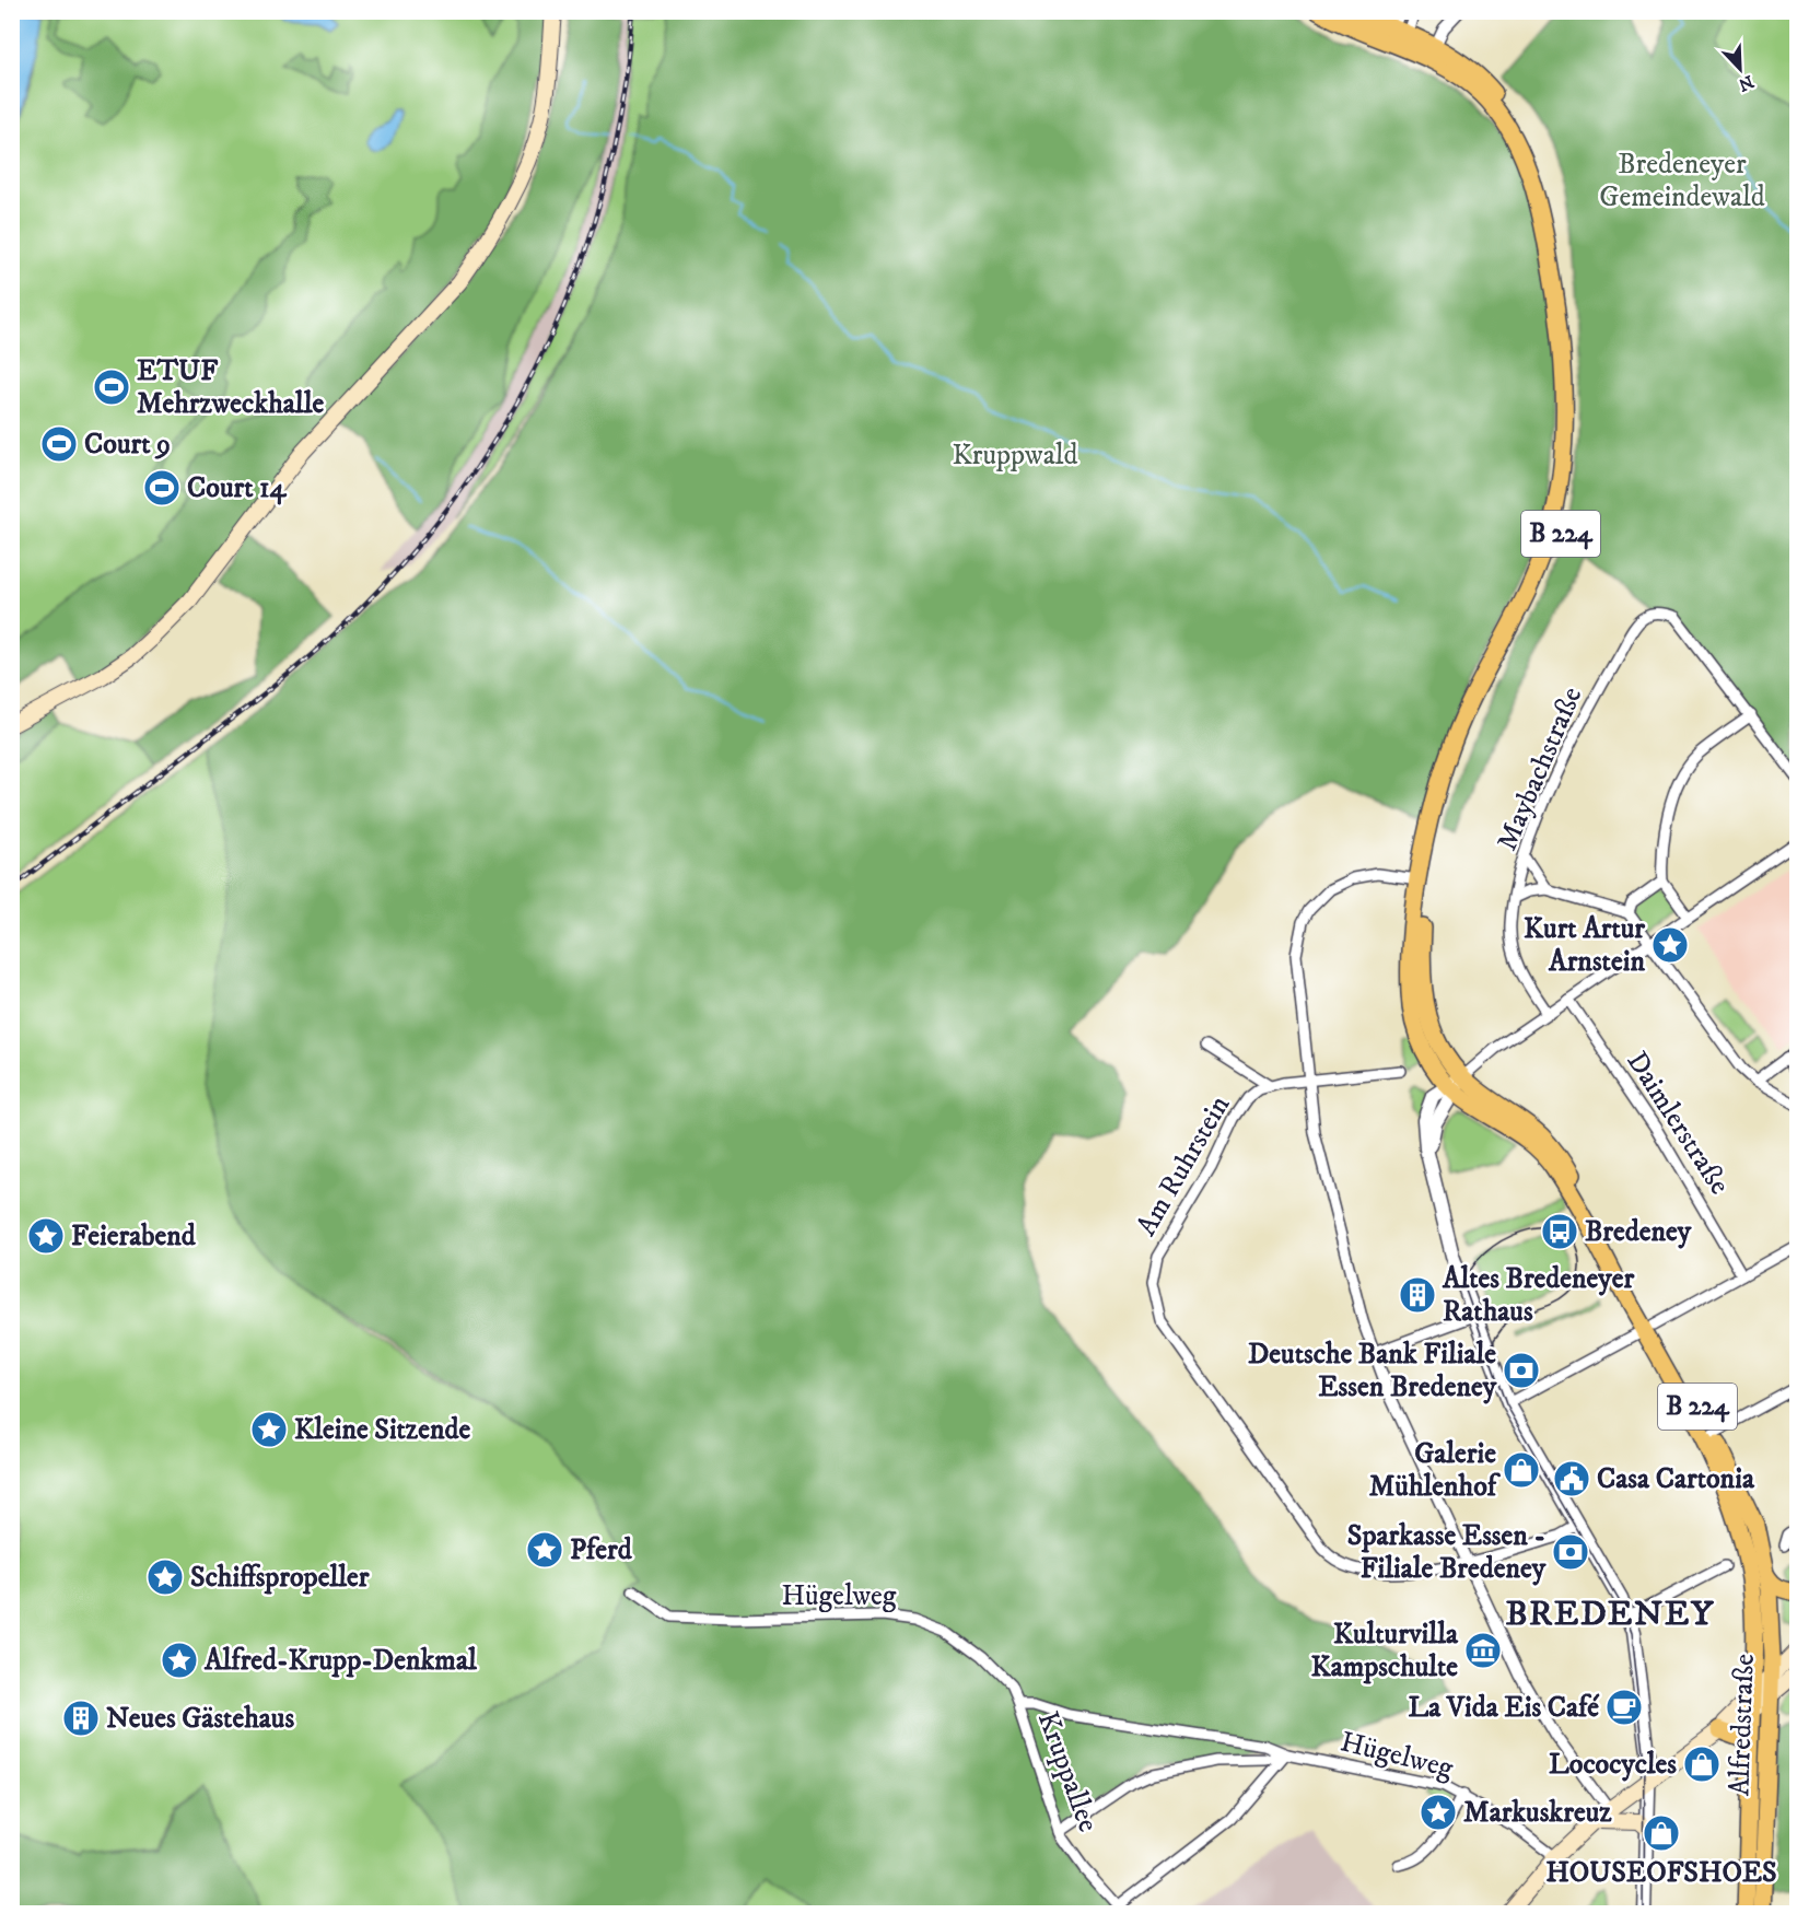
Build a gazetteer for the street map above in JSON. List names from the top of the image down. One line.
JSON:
{"streets":{"main road":["B 224","Alfredstraße"],"street":["Maybachstraße","Daimlerstraße","Am Ruhrstein","Hügelweg","Kruppallee"]},"crossings":[["B 224","Alfredstraße"],["Hügelweg","Kruppallee"]],"districts":["BREDENEY"],"parks":["Bredeneyer Gemeindewald","Kruppwald"],"places":{"sports":["ETUF Mehrzweckhalle","Court 9","Court 14"],"place":["Kurt Artur Arnstein","Feierabend","Kleine Sitzende","Pferd","Schiffspropeller","Alfred-Krupp-Denkmal","Markuskreuz"],"bus stop":["Bredeney"],"building":["Altes Bredeneyer Rathaus","Neues Gästehaus"],"bank":["Deutsche Bank Filiale Essen Bredeney","Sparkasse Essen - Filiale Bredeney"],"shop":["Galerie Mühlenhof","Lococycles","HOUSEOFSHOES"],"public building":["Casa Cartonia"],"museum":["Kulturvilla Kampschulte"],"cafe":["La Vida Eis Café"]},"north":"bottom right"}
